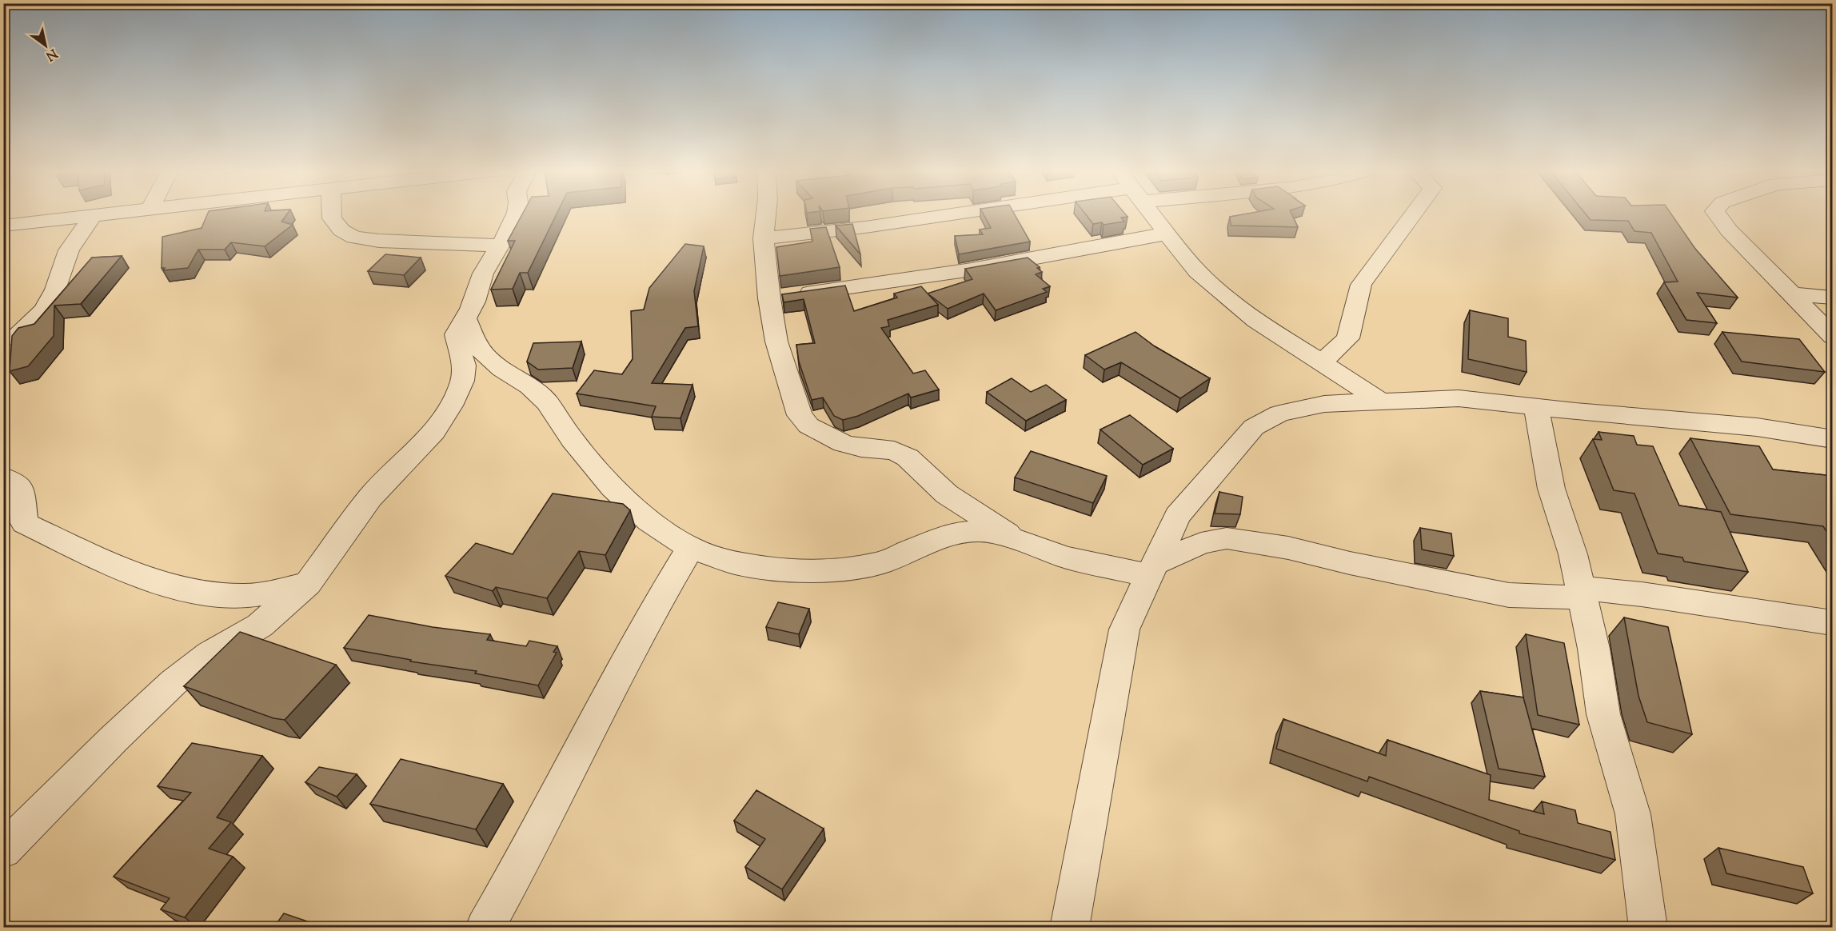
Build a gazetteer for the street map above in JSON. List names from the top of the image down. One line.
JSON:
{"north":"bottom right"}
